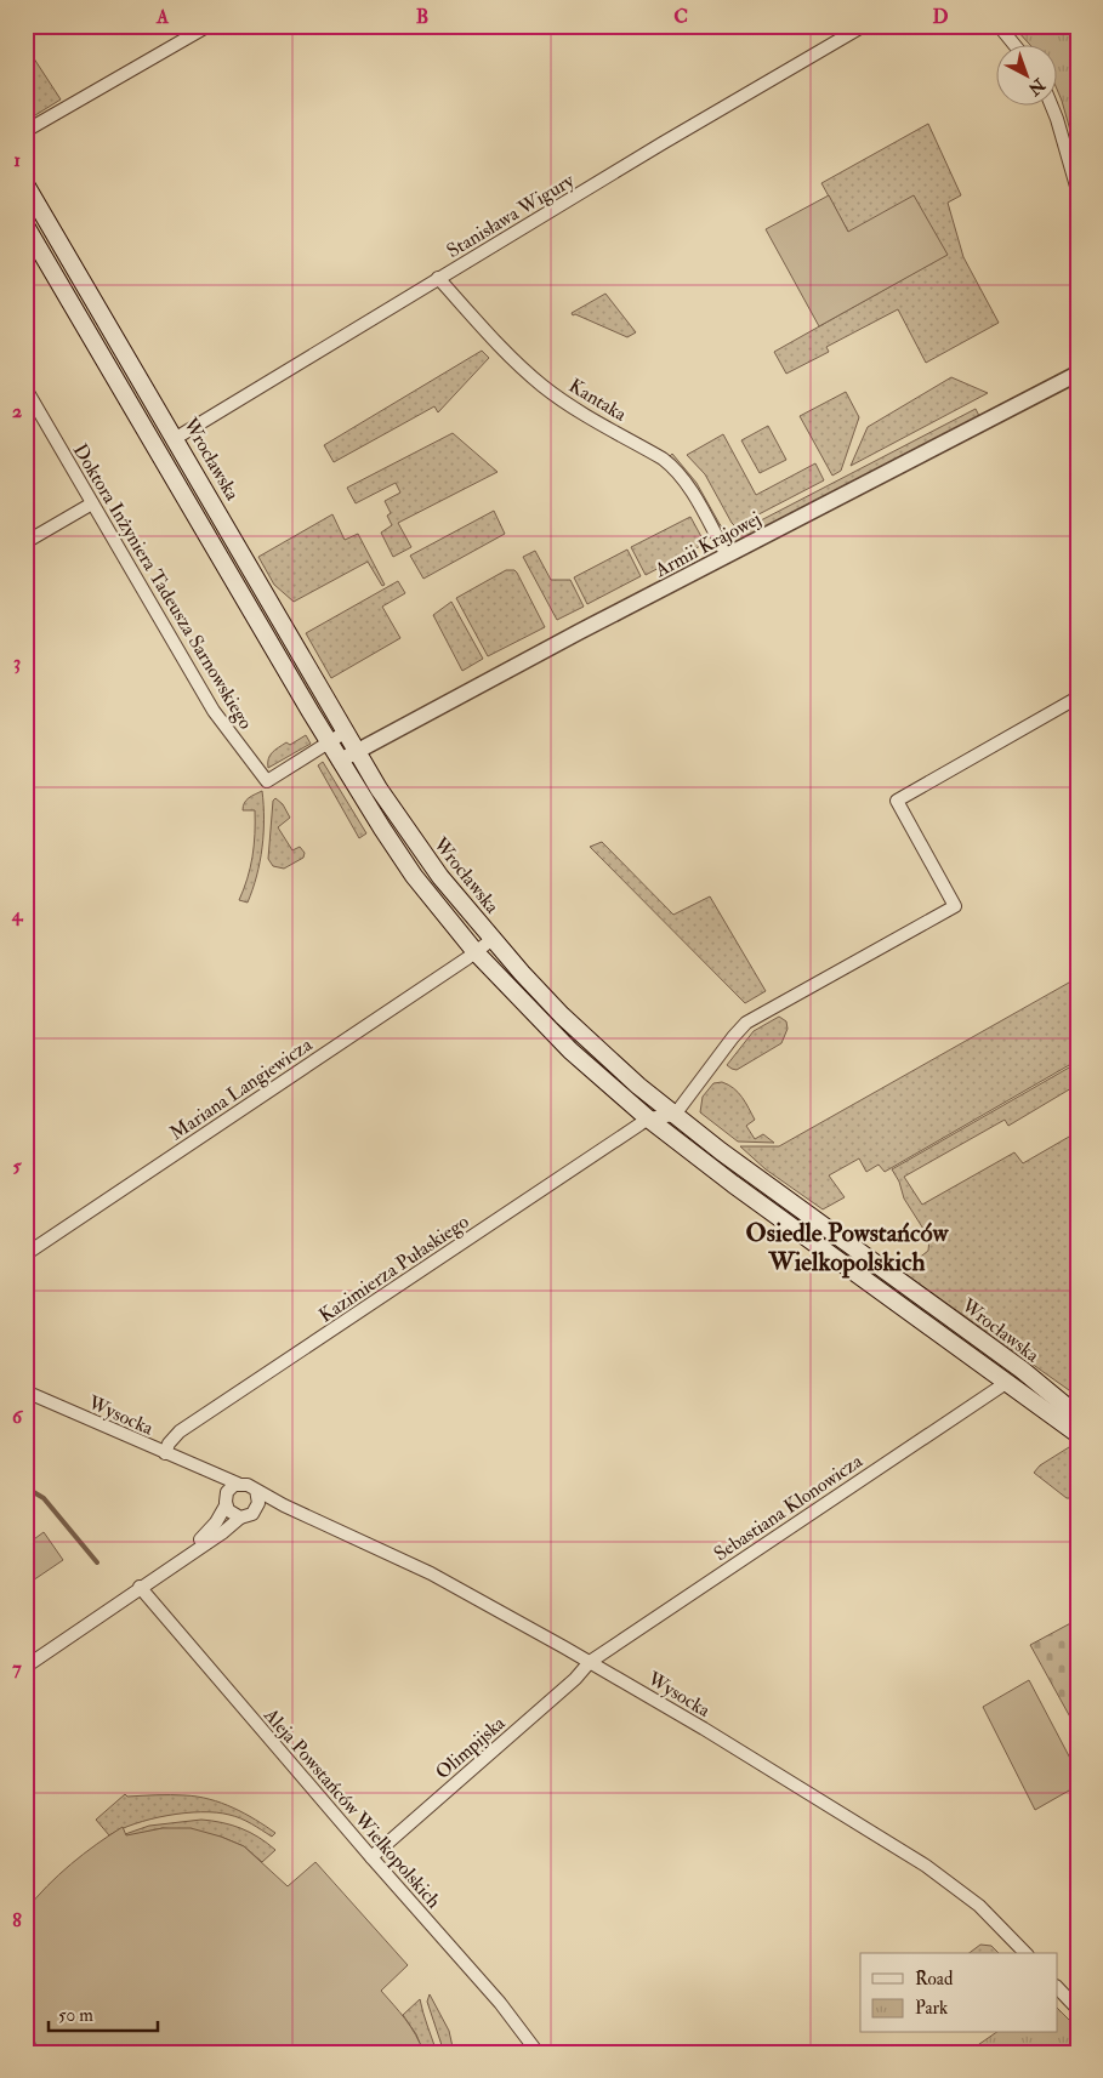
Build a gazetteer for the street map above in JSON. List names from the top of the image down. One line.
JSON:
{"streets":{"main road":["Wrocławska"],"street":["Stanisława Wigury","Kantaka","Armii Krajowej","Doktora Inżyniera Tadeusza Sarnowskiego","Mariana Langiewicza","Kazimierza Pułaskiego","Wysocka","Sebastiana Klonowicza","Olimpijska","Aleja Powstańców Wielkopolskich"]},"crossings":[["Stanisława Wigury","Kantaka"],["Stanisława Wigury","Wrocławska"],["Kantaka","Armii Krajowej"],["Wrocławska","Armii Krajowej"],["Wrocławska","Doktora Inżyniera Tadeusza Sarnowskiego"],["Wrocławska","Mariana Langiewicza"],["Wrocławska","Kazimierza Pułaskiego"],["Wrocławska","Sebastiana Klonowicza"],["Kazimierza Pułaskiego","Wysocka"],["Wysocka","Sebastiana Klonowicza"],["Wysocka","Olimpijska"],["Sebastiana Klonowicza","Olimpijska"],["Olimpijska","Aleja Powstańców Wielkopolskich"]],"districts":["Osiedle Powstańców Wielkopolskich"],"legend":["Road","Park"],"scale_bar":"50 m","north":"bottom right","grid":{"columns":["A","B","C","D"],"rows":["1","2","3","4","5","6","7","8"]}}
